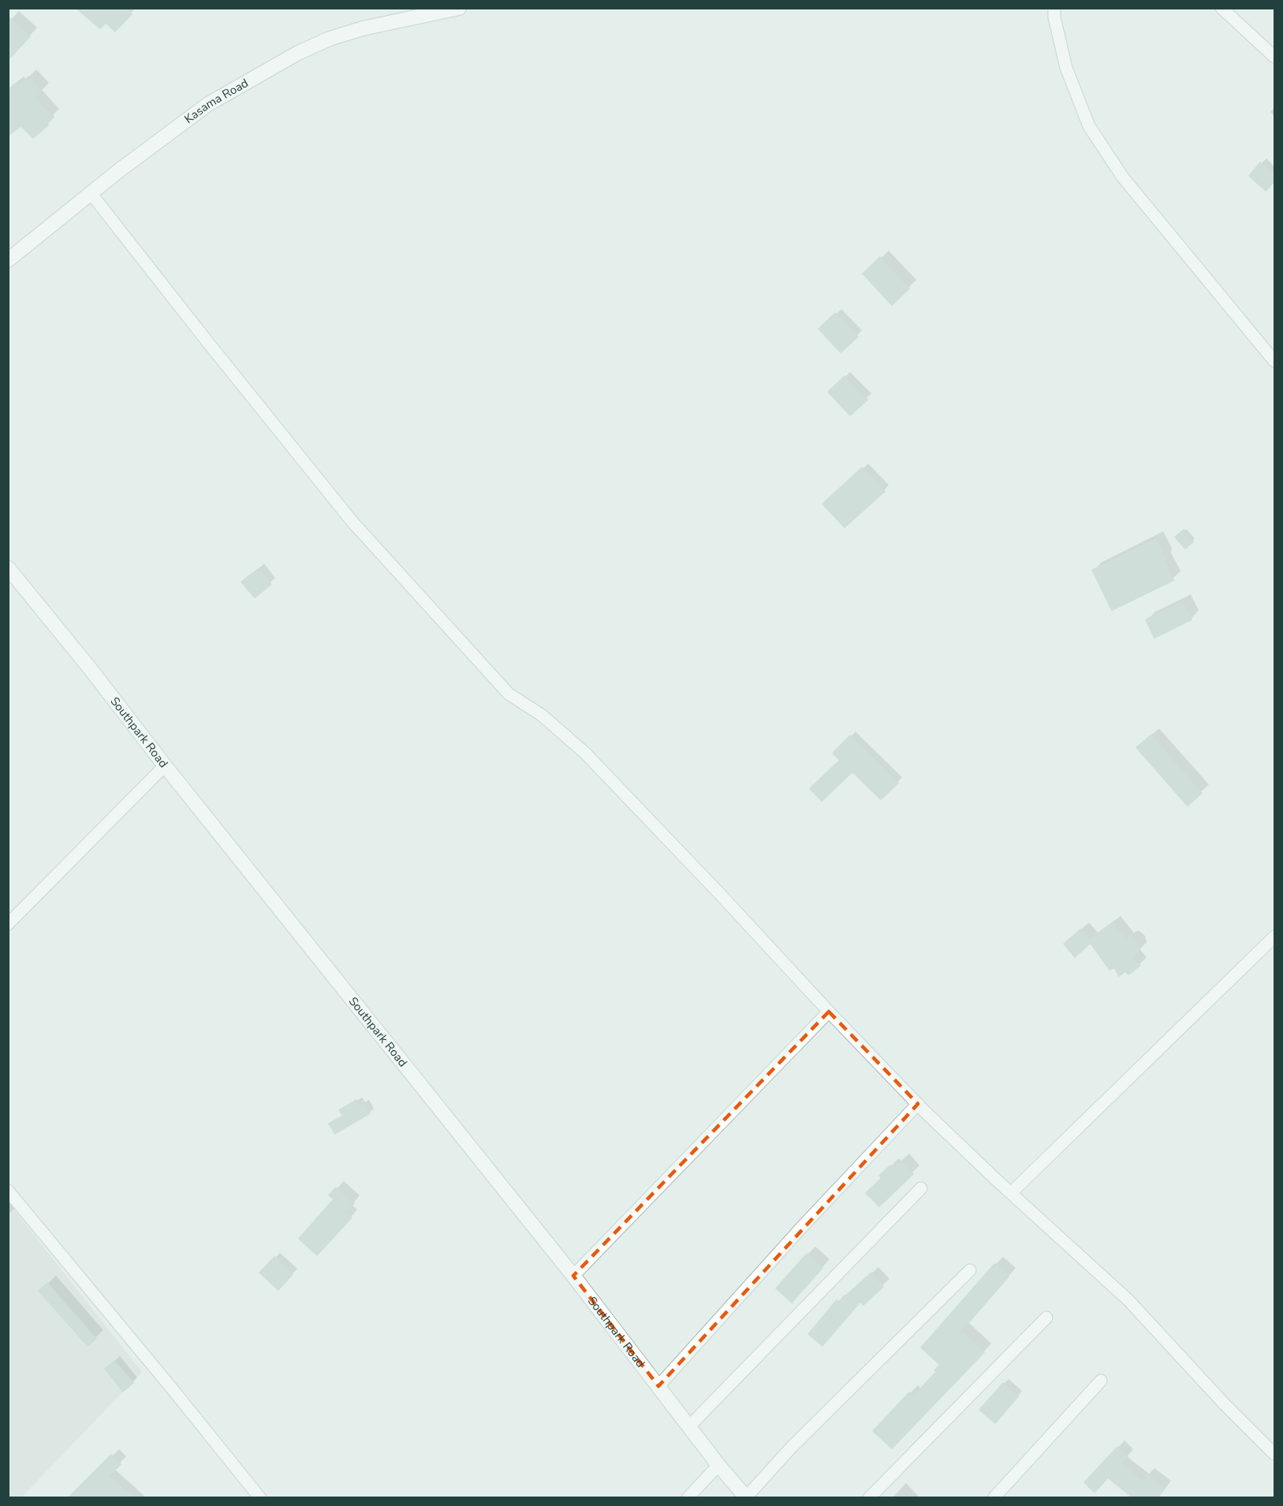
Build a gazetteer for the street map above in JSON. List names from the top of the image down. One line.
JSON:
{"streets":{"street":["Kasama Road","Southpark Road"]}}
